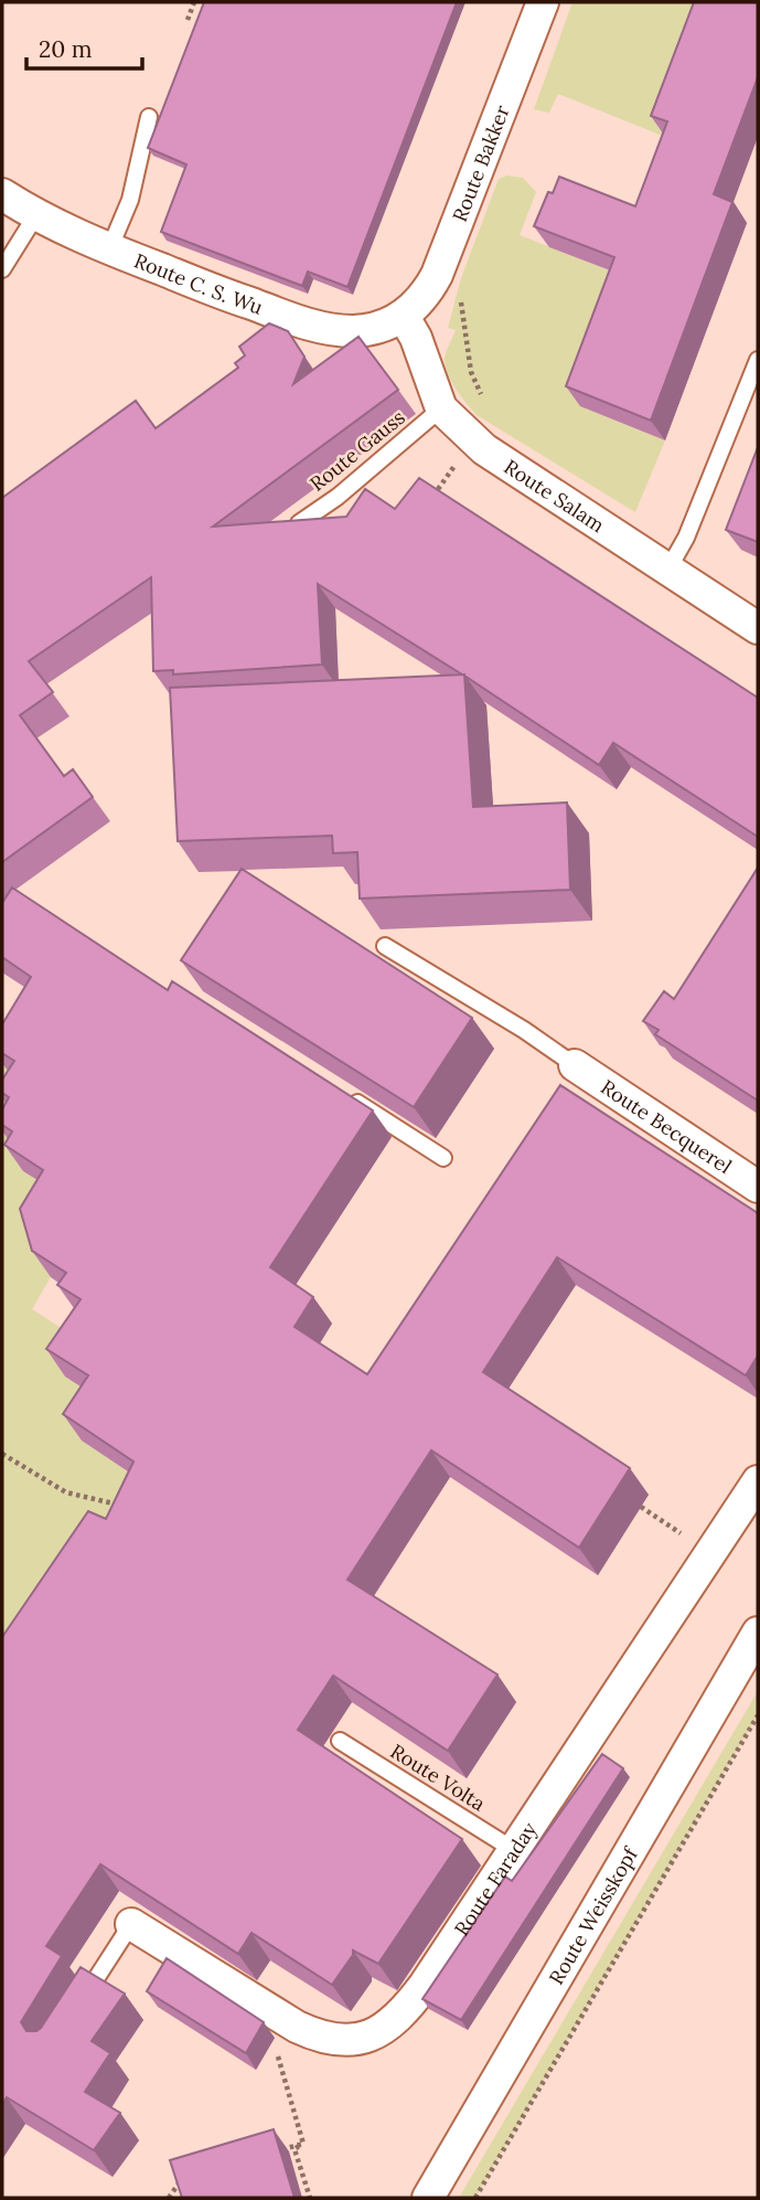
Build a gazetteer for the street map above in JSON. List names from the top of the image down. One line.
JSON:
{"streets":{"street":["Route Bakker","Route C. S. Wu","Route Salam","Route Becquerel","Route Faraday","Route Weisskopf"],"lane":["Route Gauss","Route Volta"]},"crossings":[["Route Bakker","Route C. S. Wu"],["Route Bakker","Route Salam"],["Route C. S. Wu","Route Salam"],["Route Gauss","Route Salam"],["Route Volta","Route Faraday"]],"scale_bar":"20 m"}
